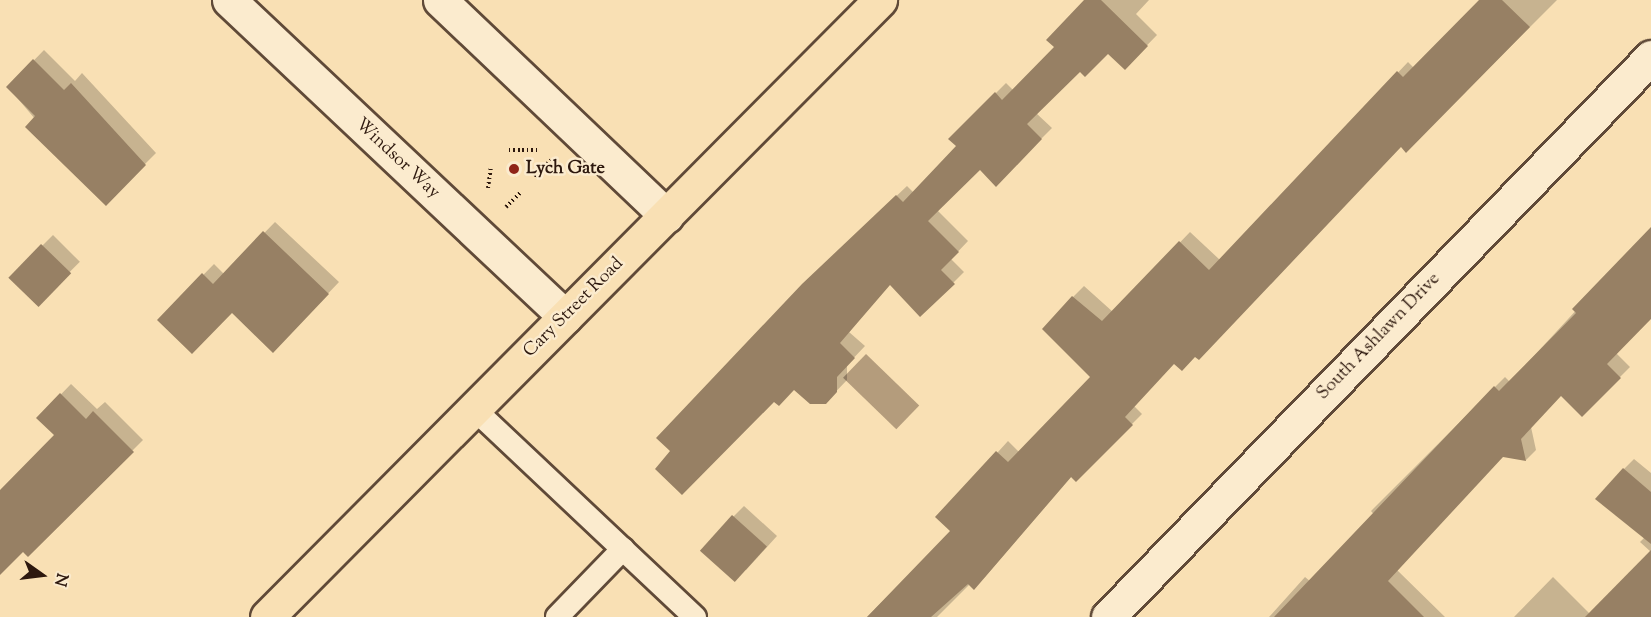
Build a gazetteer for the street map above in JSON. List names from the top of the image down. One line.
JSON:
{"streets":{"main road":["Cary Street Road"],"street":["Windsor Way","South Ashlawn Drive"]},"crossings":[["Windsor Way","Cary Street Road"]],"places":["Lych Gate"],"north":"right"}
